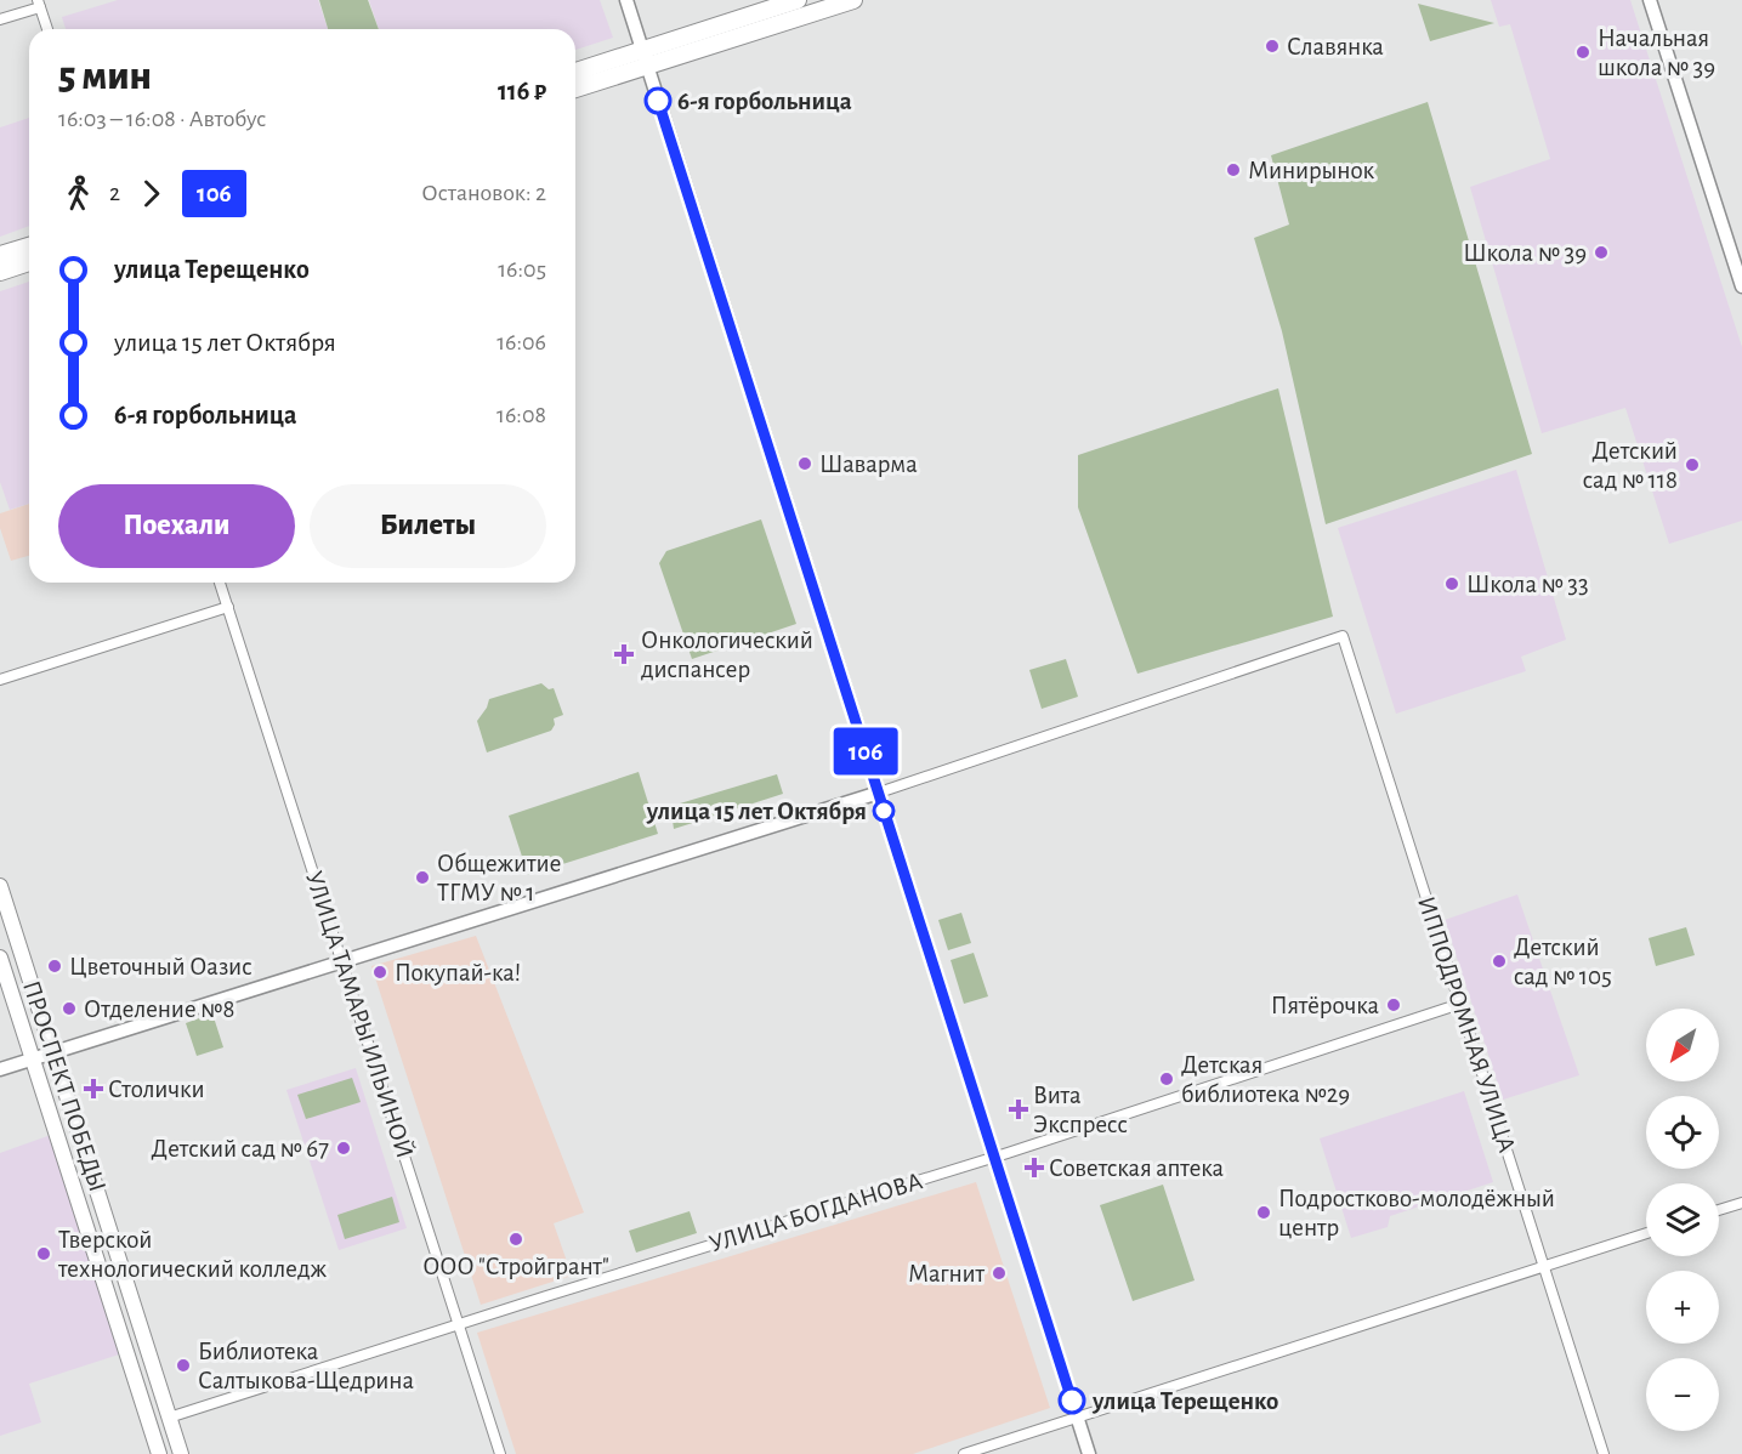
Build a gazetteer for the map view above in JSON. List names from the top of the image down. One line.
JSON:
{"streets":{"main road":["ПРОСПЕКТ ПОБЕДЫ"],"street":["УЛИЦА ТАМАРЫ ИЛЬИНОЙ","ИППОДРОМНАЯ УЛИЦА","УЛИЦА БОГДАНОВА"]},"crossings":[["УЛИЦА ТАМАРЫ ИЛЬИНОЙ","УЛИЦА БОГДАНОВА"],["ИППОДРОМНАЯ УЛИЦА","УЛИЦА БОГДАНОВА"],["ПРОСПЕКТ ПОБЕДЫ","УЛИЦА БОГДАНОВА"]],"places":{"other":["Славянка","Начальная школа № 39","6-я горбольница","Минирынок","Школа № 39","Шаварма","Детский сад № 118","Школа № 33","улица 15 лет Октября","Общежитие ТГМУ № 1","Детский сад № 105","Цветочный Оазис","Покупай-ка!","Пятёрочка","Отделение №8","Детская библиотека №29","Детский сад № 67","Подростково-молодёжный центр","ООО \"Стройгрант\"","Тверской технологический колледж","Магнит","Библиотека Салтыкова-Щедрина","улица Терещенко"],"health":["Онкологический диспансер","Столички","Вита Экспресс","Советская аптека"]},"lines":["bus line 106"],"north":"bottom left","page":{"on_map":"106","heading":["5 мин","16:03 – 16:08 · Автобус","116 ₽"],"legs":["2","106","Остановок: 2"],"list":[{"name":"улица Терещенко","value":"16:05"},{"name":"улица 15 лет Октября","value":"16:06"},{"name":"6-я горбольница","value":"16:08"}],"buttons":["Поехали","Билеты"],"map_buttons":["+","−"]}}
